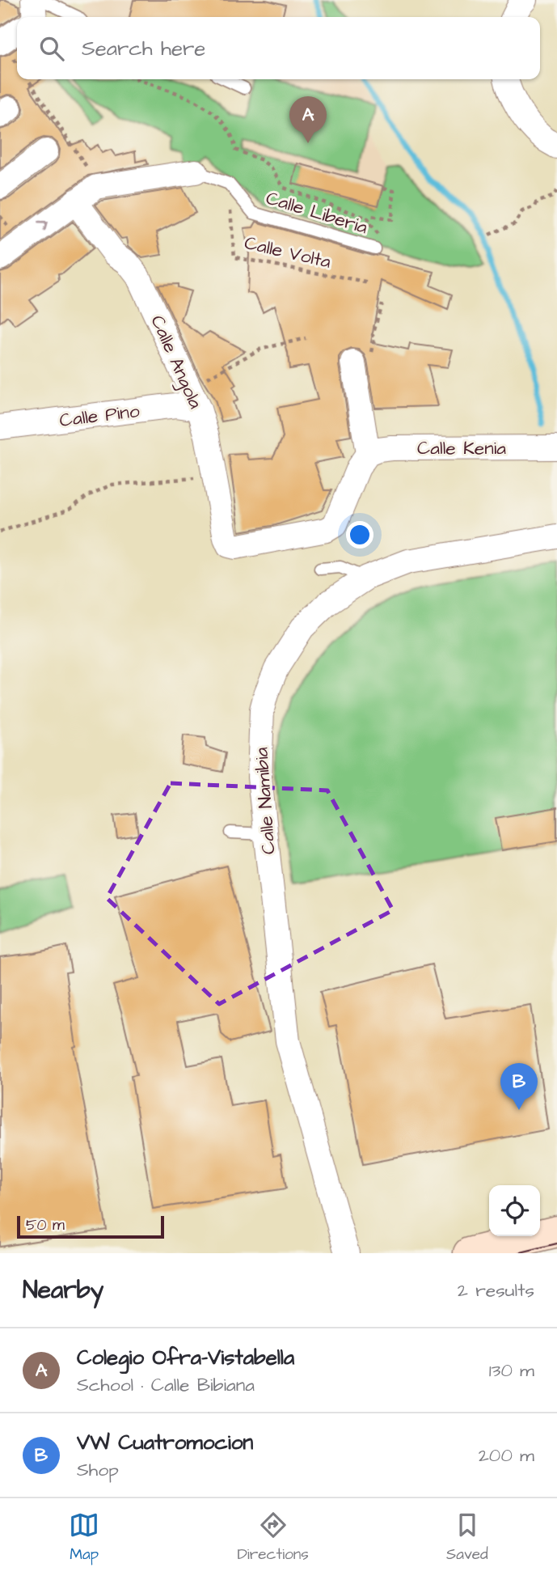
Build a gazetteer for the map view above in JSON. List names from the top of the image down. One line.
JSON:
{"streets":{"street":["Calle Angola","Calle Pino","Calle Kenia","Calle Namibia"],"lane":["Calle Liberia"],"path":["Calle Volta"]},"crossings":[["Calle Liberia","Calle Volta"],["Calle Angola","Calle Pino"],["Calle Angola","Calle Kenia"]],"scale_bar":"50 m","page":{"search":"Search here","pins":["A","B"],"scale":"50 m","heading":["Nearby","2 results"],"list":[{"mark":"A","name":"Colegio Ofra-Vistabella","note":"School · Calle Bibiana","value":"130 m"},{"mark":"B","name":"VW Cuatromocion","note":"Shop","value":"200 m"}],"nav":["Map","Directions","Saved"]}}
